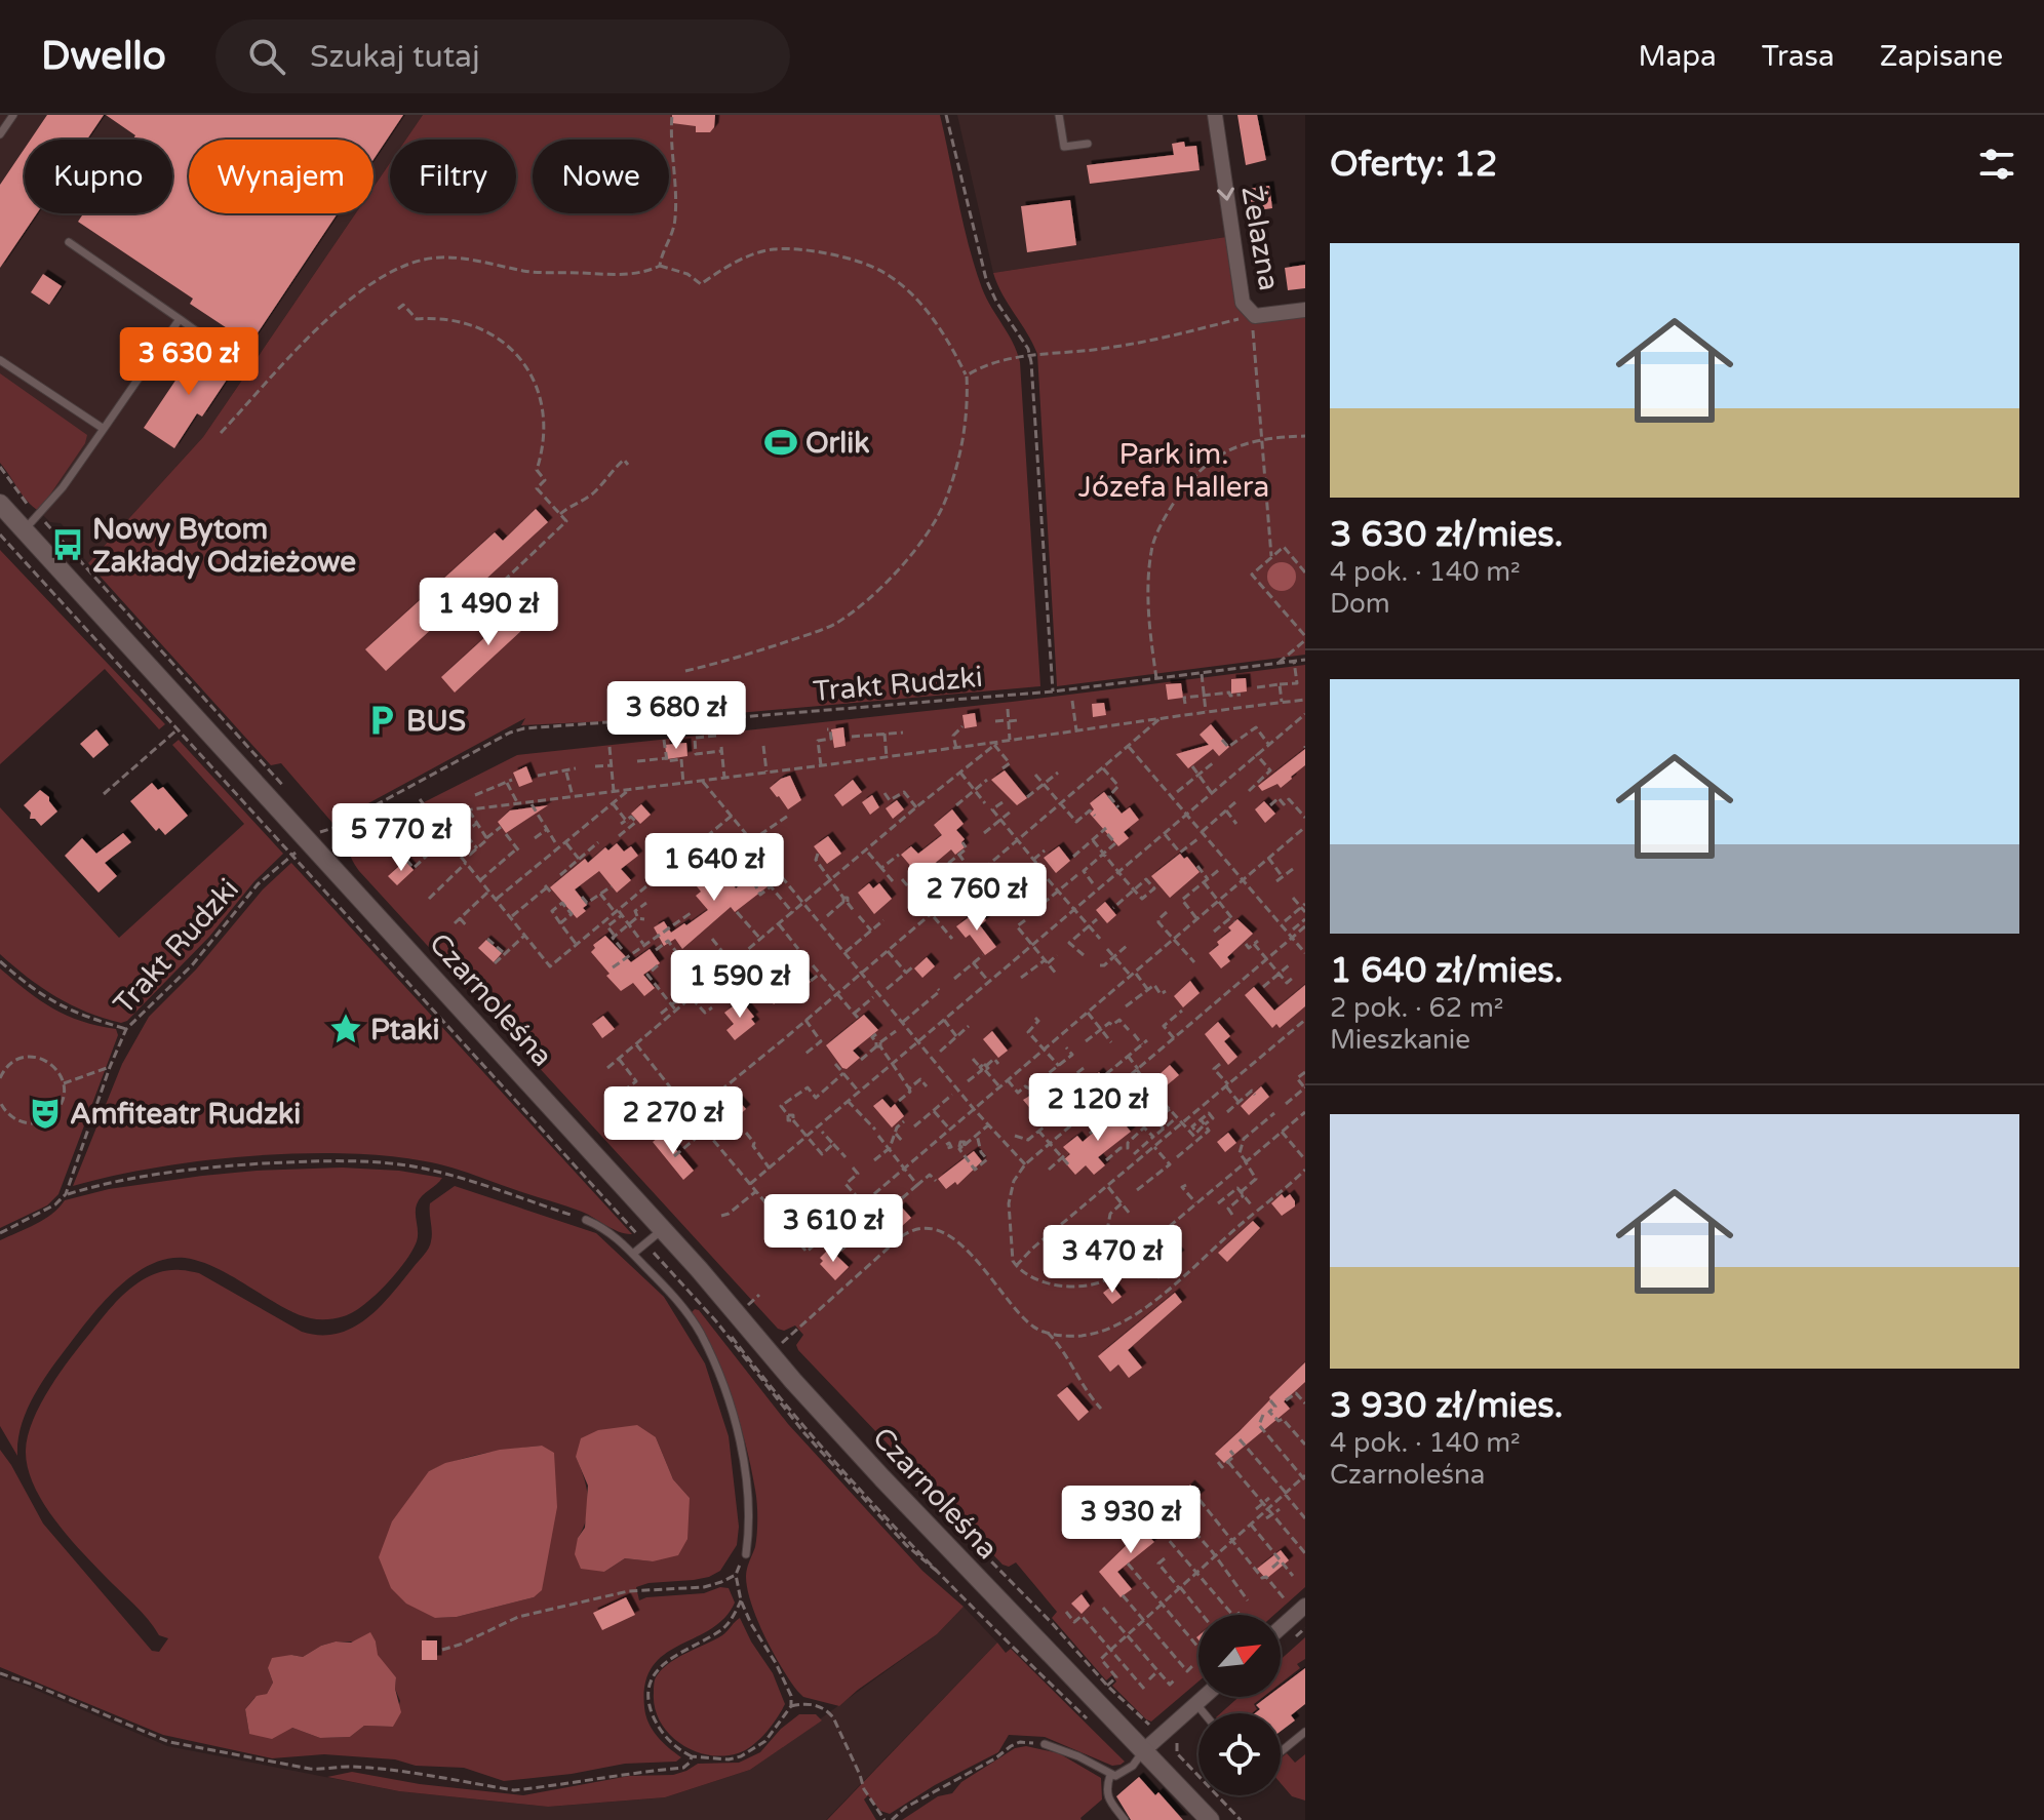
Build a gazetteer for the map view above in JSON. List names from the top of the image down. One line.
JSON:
{"streets":{"street":["Żelazna","Czarnoleśna"],"path":["Trakt Rudzki"]},"one_way":["Żelazna"],"parks":["Park im. Józefa Hallera"],"places":{"sports":["Orlik"],"bus stop":["Nowy Bytom Zakłady Odzieżowe"],"parking":["BUS"],"place":["Ptaki"],"theatre":["Amfiteatr Rudzki"]},"north":"top right","page":{"header":"Dwello","search":"Szukaj tutaj","nav":["Mapa","Trasa","Zapisane"],"heading":"Oferty: 12","chip":["Kupno","Wynajem","Filtry","Nowe"],"list":[{"name":"3 630 zł/mies.","note":"4 pok. · 140 m² · Dom"},{"name":"1 640 zł/mies.","note":"2 pok. · 62 m² · Mieszkanie"},{"name":"3 930 zł/mies.","note":"4 pok. · 140 m² · Czarnoleśna"}],"price":["3 630 zł","1 490 zł","3 680 zł","5 770 zł","1 640 zł","2 760 zł","1 590 zł","2 120 zł","2 270 zł","3 610 zł","3 470 zł","3 930 zł"]}}
